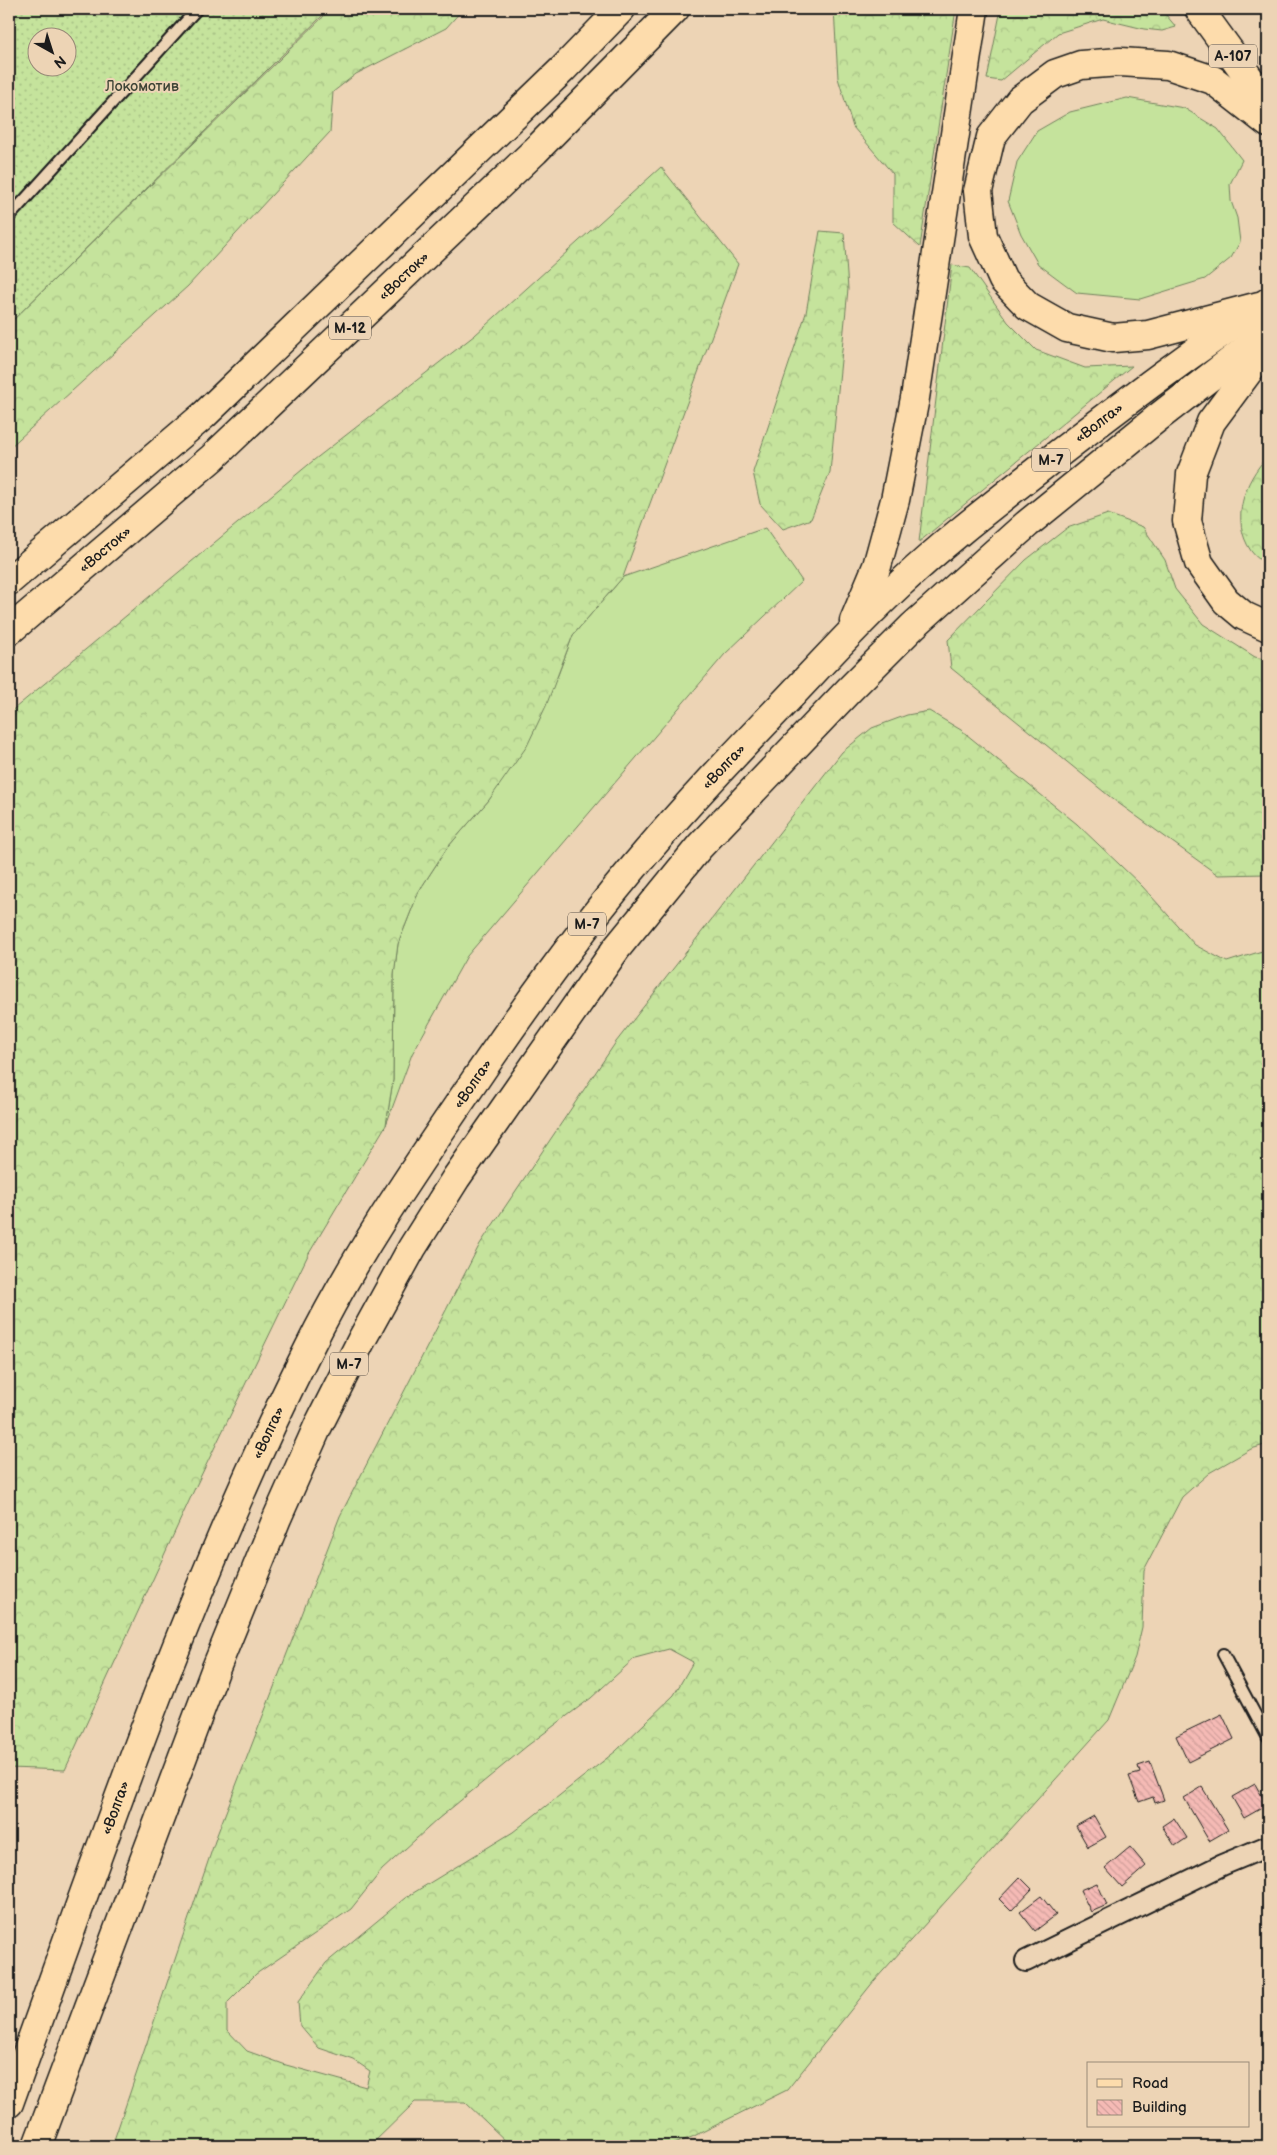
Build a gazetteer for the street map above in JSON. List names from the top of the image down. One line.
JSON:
{"streets":{"main road":["А-107","«Восток»","М-12","«Волга»","М-7"]},"parks":["Локомотив"],"legend":["Road","Building"],"north":"bottom right"}
